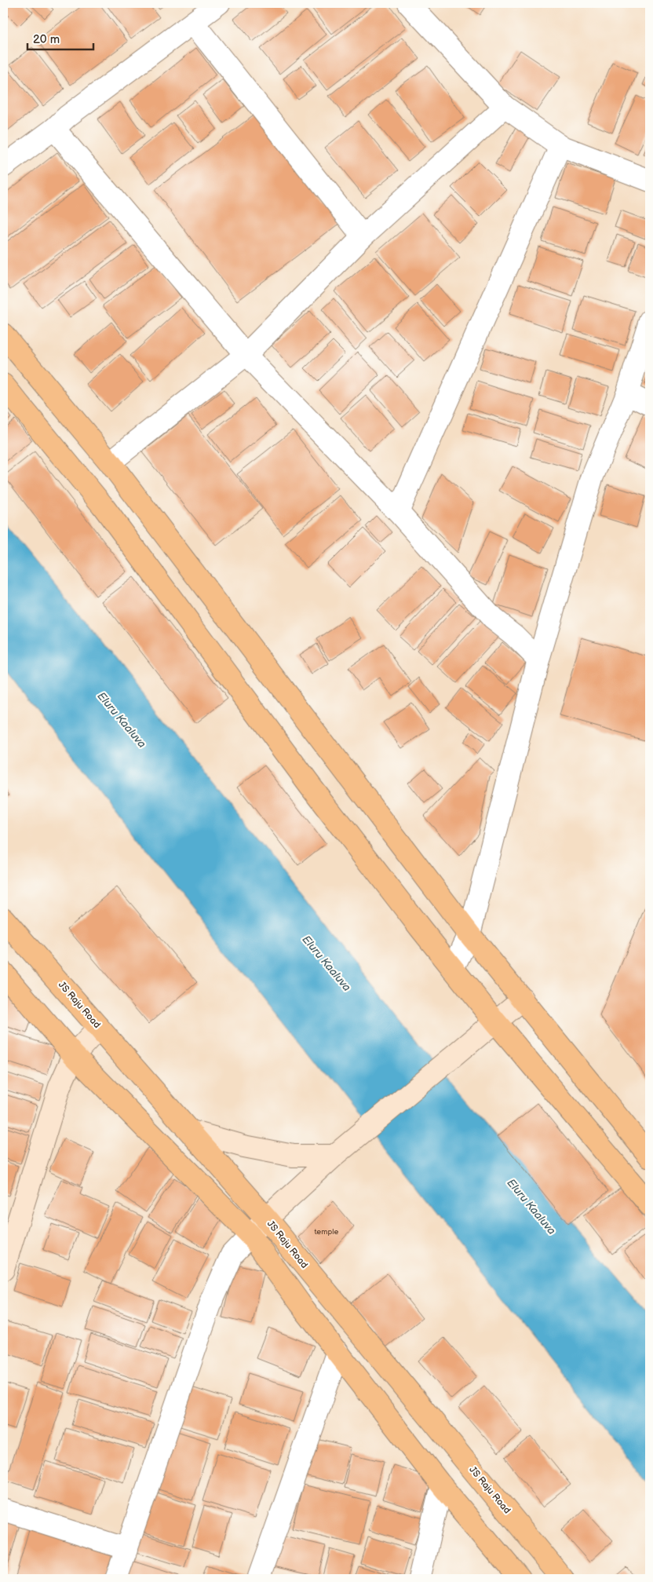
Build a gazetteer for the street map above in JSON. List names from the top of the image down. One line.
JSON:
{"streets":{"main road":["JS Raju Road"]},"water":["Eluru Kaaluva"],"house_numbers":["temple"],"scale_bar":"20 m"}
